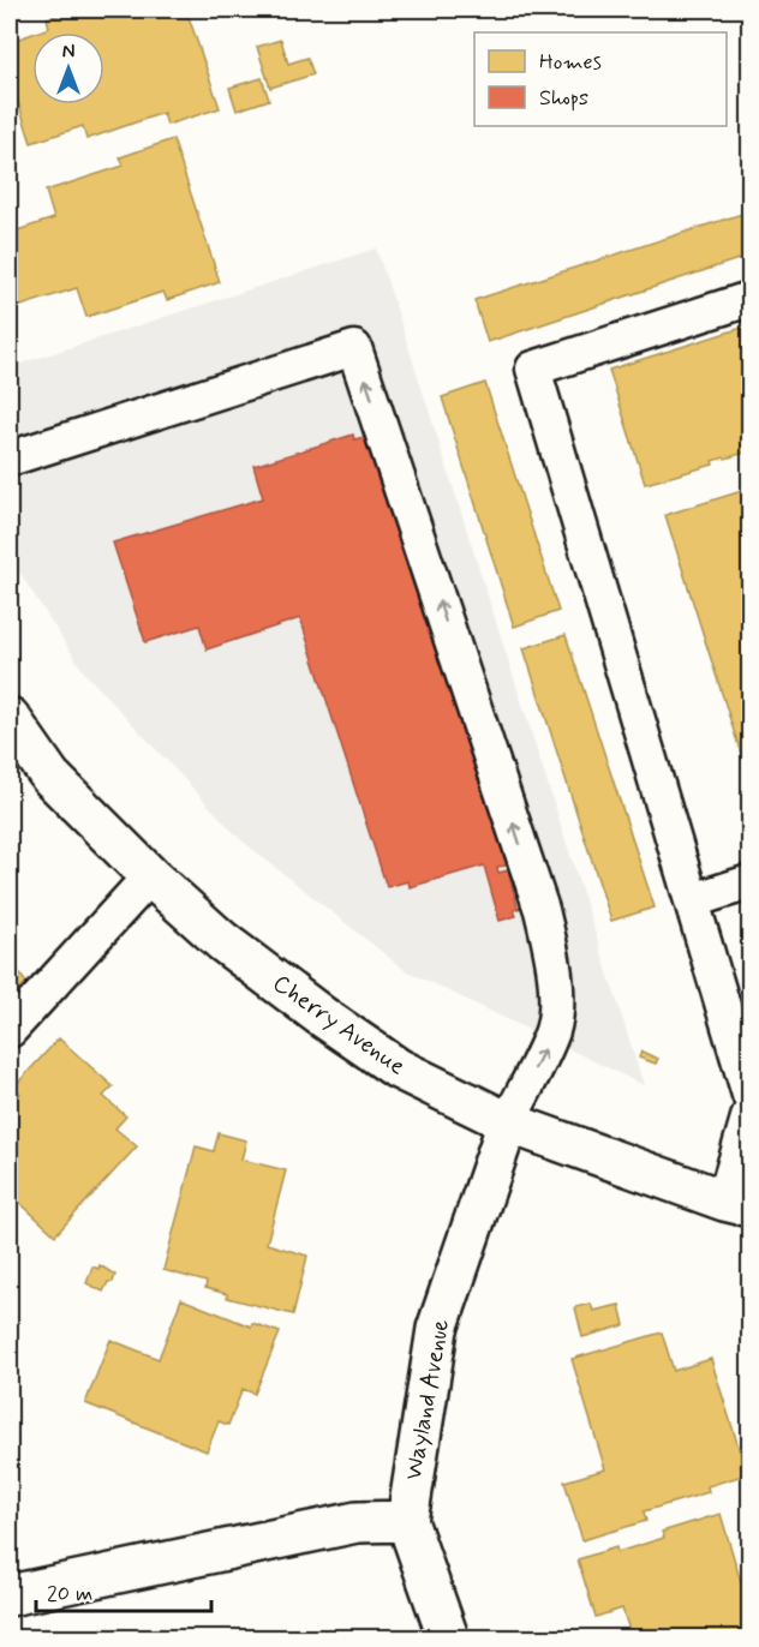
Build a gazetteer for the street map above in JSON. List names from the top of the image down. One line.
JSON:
{"streets":{"street":["Cherry Avenue","Wayland Avenue"]},"crossings":[["Cherry Avenue","Wayland Avenue"]],"legend":["Homes","Shops"],"scale_bar":"20 m","north":"top"}
